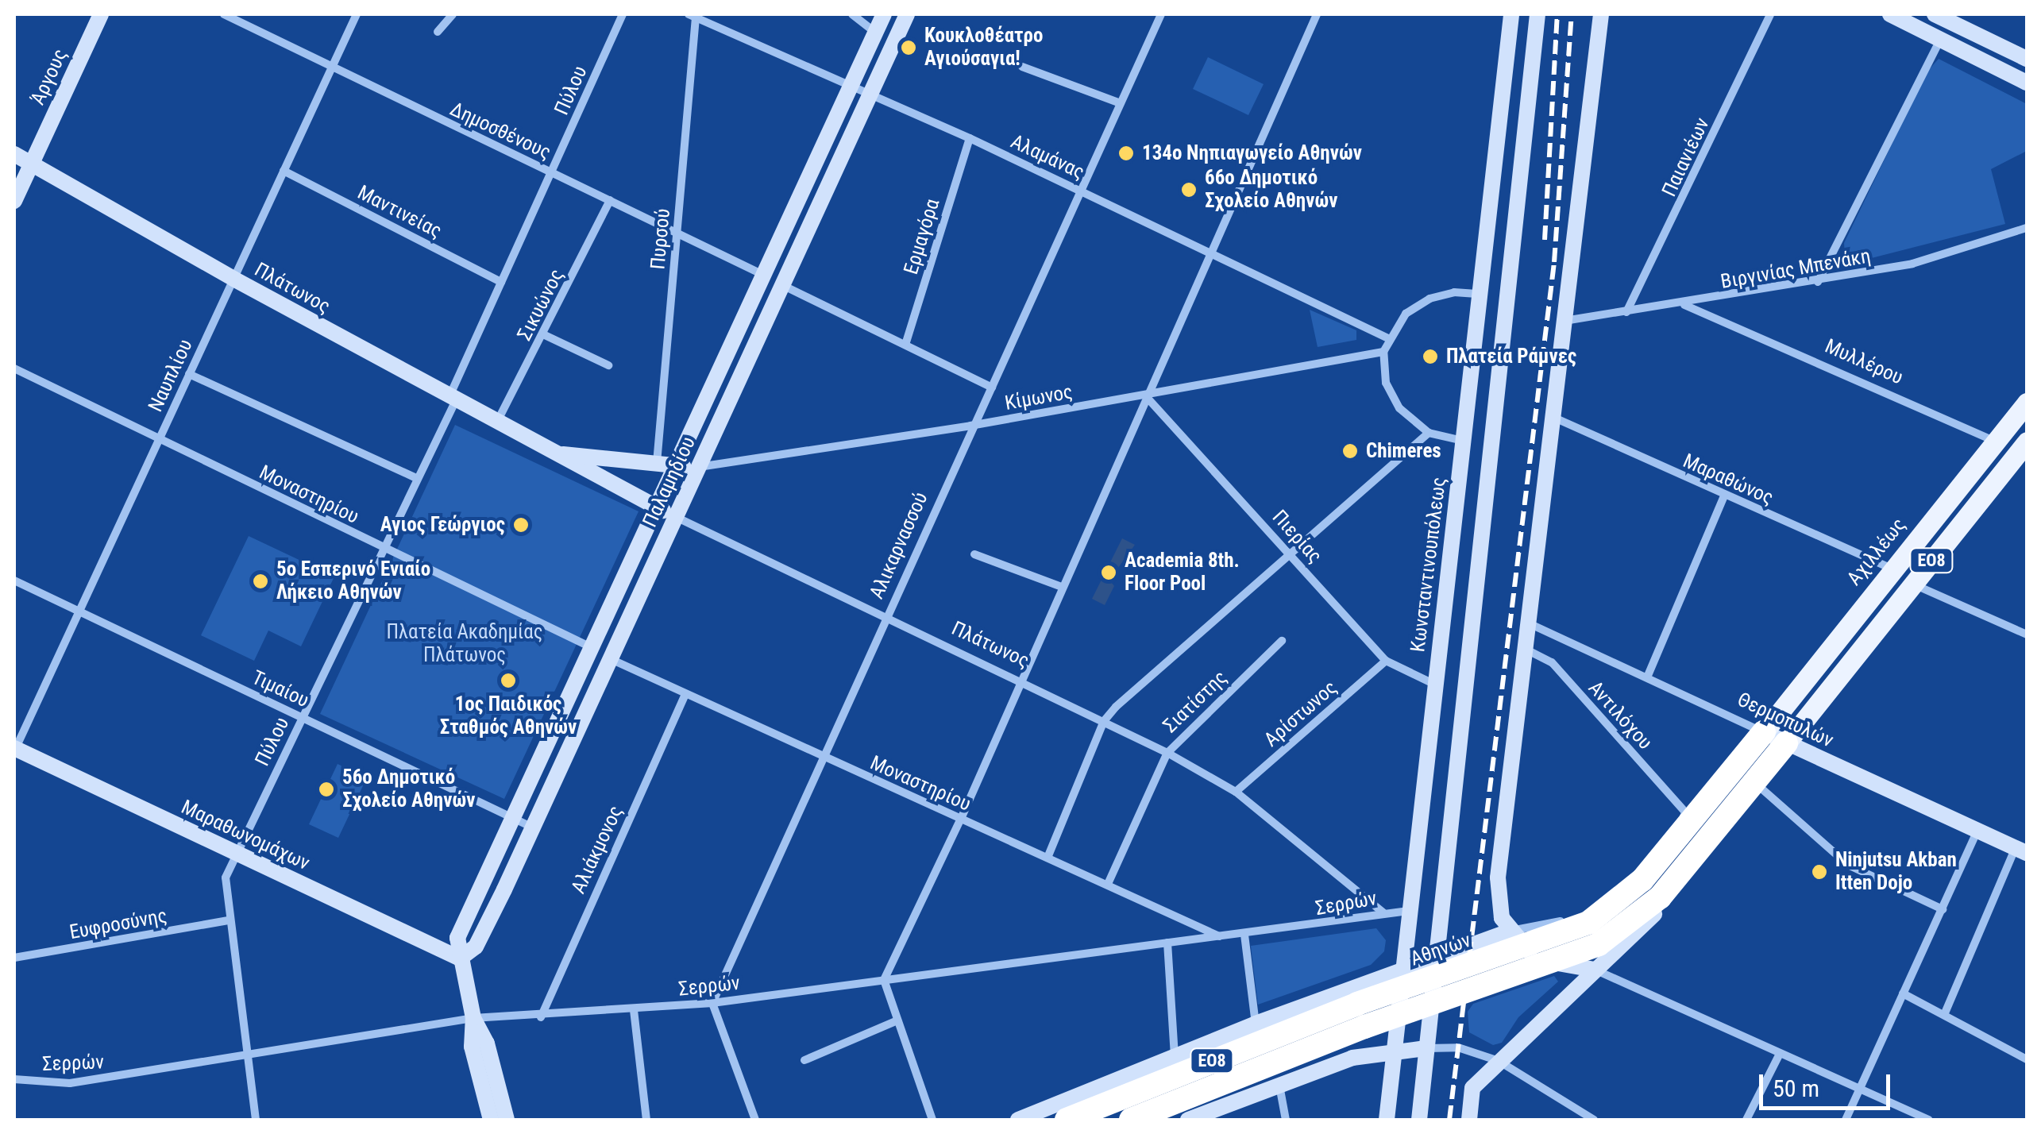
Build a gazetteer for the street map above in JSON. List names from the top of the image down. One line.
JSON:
{"streets":{"highway":["ΕΟ8","Αθηνών"],"main road":["Αχιλλέως"],"street":["Άργους","Πύλου","Δημοσθένους","Αλαμάνας","Παιανιέων","Μαντινείας","Ερμαγόρα","Πυρσού","Βιργινίας Μπενάκη","Πλάτωνος","Σικυώνος","Μυλλέρου","Ναυπλίου","Κίμωνος","Μαραθώνος","Παλαμηδίου","Μοναστηρίου","Πιερίας","Αλικαρνασσού","Κωνσταντινουπόλεως","Τιμαίου","Σιατίστης","Αρίστωνος","Αντιλόχου","Θερμοπυλών","Μαραθωνομάχων","Αλιάκμονος","Σερρών","Ευφροσύνης"]},"crossings":[["Άργους","Πλάτωνος"],["Πύλου","Δημοσθένους"],["Πύλου","Μαντινείας"],["Πύλου","Πλάτωνος"],["Πύλου","Μοναστηρίου"],["Πύλου","Τιμαίου"],["Πύλου","Μαραθωνομάχων"],["Πύλου","Σερρών"],["Πύλου","Ευφροσύνης"],["Δημοσθένους","Πυρσού"],["Δημοσθένους","Σικυώνος"],["Δημοσθένους","Ναυπλίου"],["Δημοσθένους","Παλαμηδίου"],["Αλαμάνας","Ερμαγόρα"],["Αλαμάνας","Πυρσού"],["Αλαμάνας","Παλαμηδίου"],["Αλαμάνας","Αλικαρνασσού"],["Παιανιέων","Βιργινίας Μπενάκη"],["Μαντινείας","Ναυπλίου"],["Πυρσού","Πλάτωνος"],["Βιργινίας Μπενάκη","Μυλλέρου"],["Πλάτωνος","Σικυώνος"],["Πλάτωνος","Ναυπλίου"],["Πλάτωνος","Κίμωνος"],["Πλάτωνος","Παλαμηδίου"],["Πλάτωνος","Αλικαρνασσού"],["Πλάτωνος","Σιατίστης"],["Πλάτωνος","Αρίστωνος"],["Πλάτωνος","Σερρών"],["Μυλλέρου","Αχιλλέως"],["Ναυπλίου","Μοναστηρίου"],["Ναυπλίου","Τιμαίου"],["Ναυπλίου","Μαραθωνομάχων"],["Κίμωνος","Παλαμηδίου"],["Κίμωνος","Πιερίας"],["Κίμωνος","Αλικαρνασσού"],["Μαραθώνος","Αχιλλέως"],["Παλαμηδίου","Μοναστηρίου"],["Παλαμηδίου","Τιμαίου"],["Παλαμηδίου","Μαραθωνομάχων"],["Παλαμηδίου","Σερρών"],["Μοναστηρίου","Αλικαρνασσού"],["Μοναστηρίου","Σιατίστης"],["Μοναστηρίου","Αλιάκμονος"],["Μοναστηρίου","Σερρών"],["Πιερίας","Κωνσταντινουπόλεως"],["Πιερίας","Αρίστωνος"],["Αλικαρνασσού","Σερρών"],["Αχιλλέως","ΕΟ8"],["Αχιλλέως","Θερμοπυλών"],["Αχιλλέως","Αθηνών"],["ΕΟ8","Θερμοπυλών"],["ΕΟ8","Αθηνών"],["Κωνσταντινουπόλεως","Σερρών"],["Κωνσταντινουπόλεως","Αθηνών"],["Αντιλόχου","Αθηνών"],["Θερμοπυλών","Αθηνών"],["Αλιάκμονος","Σερρών"]],"parks":["Πλατεία Ακαδημίας Πλάτωνος"],"places":["Κουκλοθέατρο Αγιούσαγια!","134ο Νηπιαγωγείο Αθηνών","66ο Δημοτικό Σχολείο Αθηνών","Πλατεία Ράμνες","Chimeres","Αγιος Γεώργιος","Academia 8th. Floor Pool","5ο Εσπερινό Ενιαίο Λήκειο Αθηνών","1ος Παιδικός Σταθμός Αθηνών","56ο Δημοτικό Σχολείο Αθηνών","Ninjutsu Akban Itten Dojo"],"scale_bar":"50 m"}
